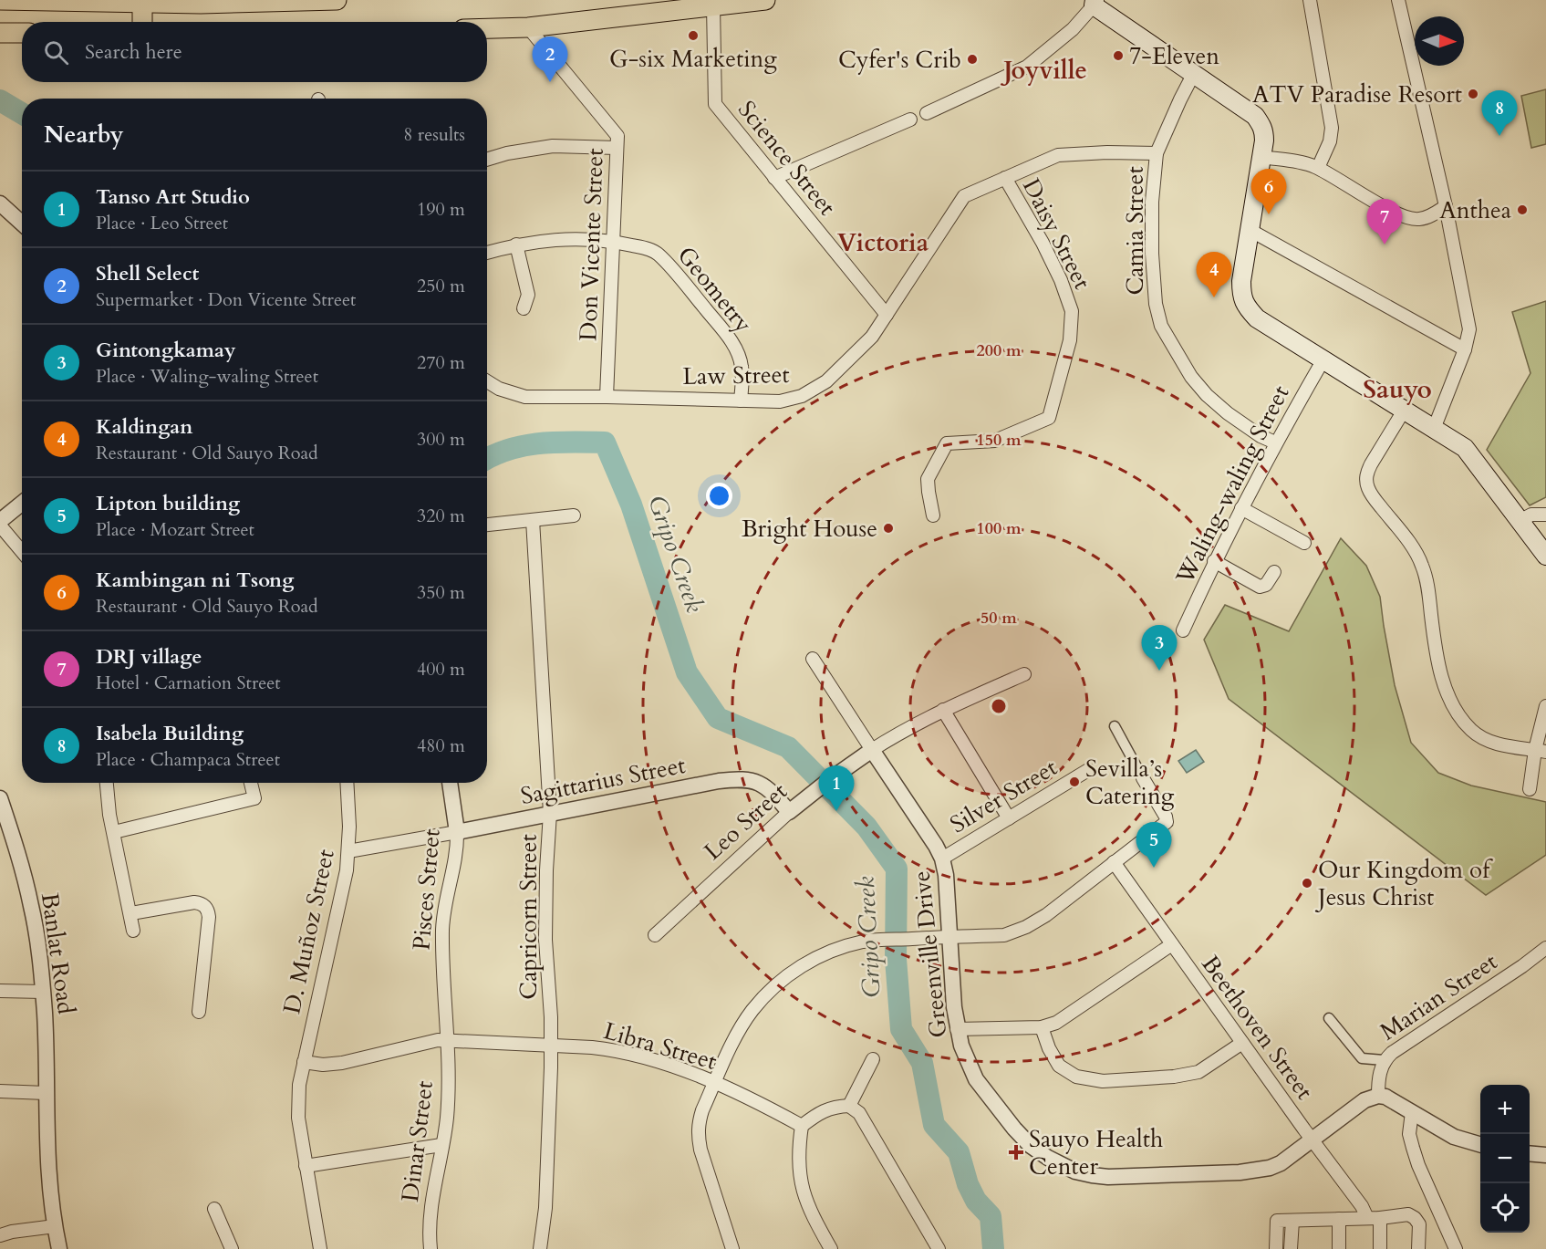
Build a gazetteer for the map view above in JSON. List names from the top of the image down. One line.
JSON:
{"streets":{"street":["Science Street","Camia Street","Daisy Street","Don Vicente Street","Geometry","Law Street","Waling-waling Street","Sagittarius Street","Silver Street","Leo Street","Pisces Street","Capricorn Street","D. Muñoz Street","Banlat Road","Greenville Drive","Marian Street","Beethoven Street","Libra Street","Dinar Street"]},"crossings":[["Science Street","Law Street"],["Camia Street","Waling-waling Street"],["Daisy Street","Law Street"],["Don Vicente Street","Geometry"],["Don Vicente Street","Law Street"],["Geometry","Law Street"],["Sagittarius Street","Leo Street"],["Sagittarius Street","Pisces Street"],["Sagittarius Street","Capricorn Street"],["Sagittarius Street","D. Muñoz Street"],["Silver Street","Greenville Drive"],["Leo Street","Greenville Drive"],["Pisces Street","Libra Street"],["Pisces Street","Dinar Street"],["Capricorn Street","Libra Street"],["D. Muñoz Street","Libra Street"],["Greenville Drive","Marian Street"],["Greenville Drive","Beethoven Street"],["Libra Street","Dinar Street"]],"districts":["Joyville","Victoria","Sauyo"],"water":["Gripo Creek"],"places":{"other":["G-six Marketing","7-Eleven","Cyfer's Crib","ATV Paradise Resort","Anthea","Bright House","Sevilla’s Catering","Our Kingdom of Jesus Christ"],"health":["Sauyo Health Center"]},"north":"right","page":{"search":"Search here","pins":["2","8","6","7","4","3","1","5"],"heading":["Nearby","8 results"],"list":[{"mark":"1","name":"Tanso Art Studio","note":"Place · Leo Street","value":"190 m"},{"mark":"2","name":"Shell Select","note":"Supermarket · Don Vicente Street","value":"250 m"},{"mark":"3","name":"Gintongkamay","note":"Place · Waling-waling Street","value":"270 m"},{"mark":"4","name":"Kaldingan","note":"Restaurant · Old Sauyo Road","value":"300 m"},{"mark":"5","name":"Lipton building","note":"Place · Mozart Street","value":"320 m"},{"mark":"6","name":"Kambingan ni Tsong","note":"Restaurant · Old Sauyo Road","value":"350 m"},{"mark":"7","name":"DRJ village","note":"Hotel · Carnation Street","value":"400 m"},{"mark":"8","name":"Isabela Building","note":"Place · Champaca Street","value":"480 m"}],"map_buttons":["+","−"]},"rings":["200 m","150 m","100 m","50 m"]}
